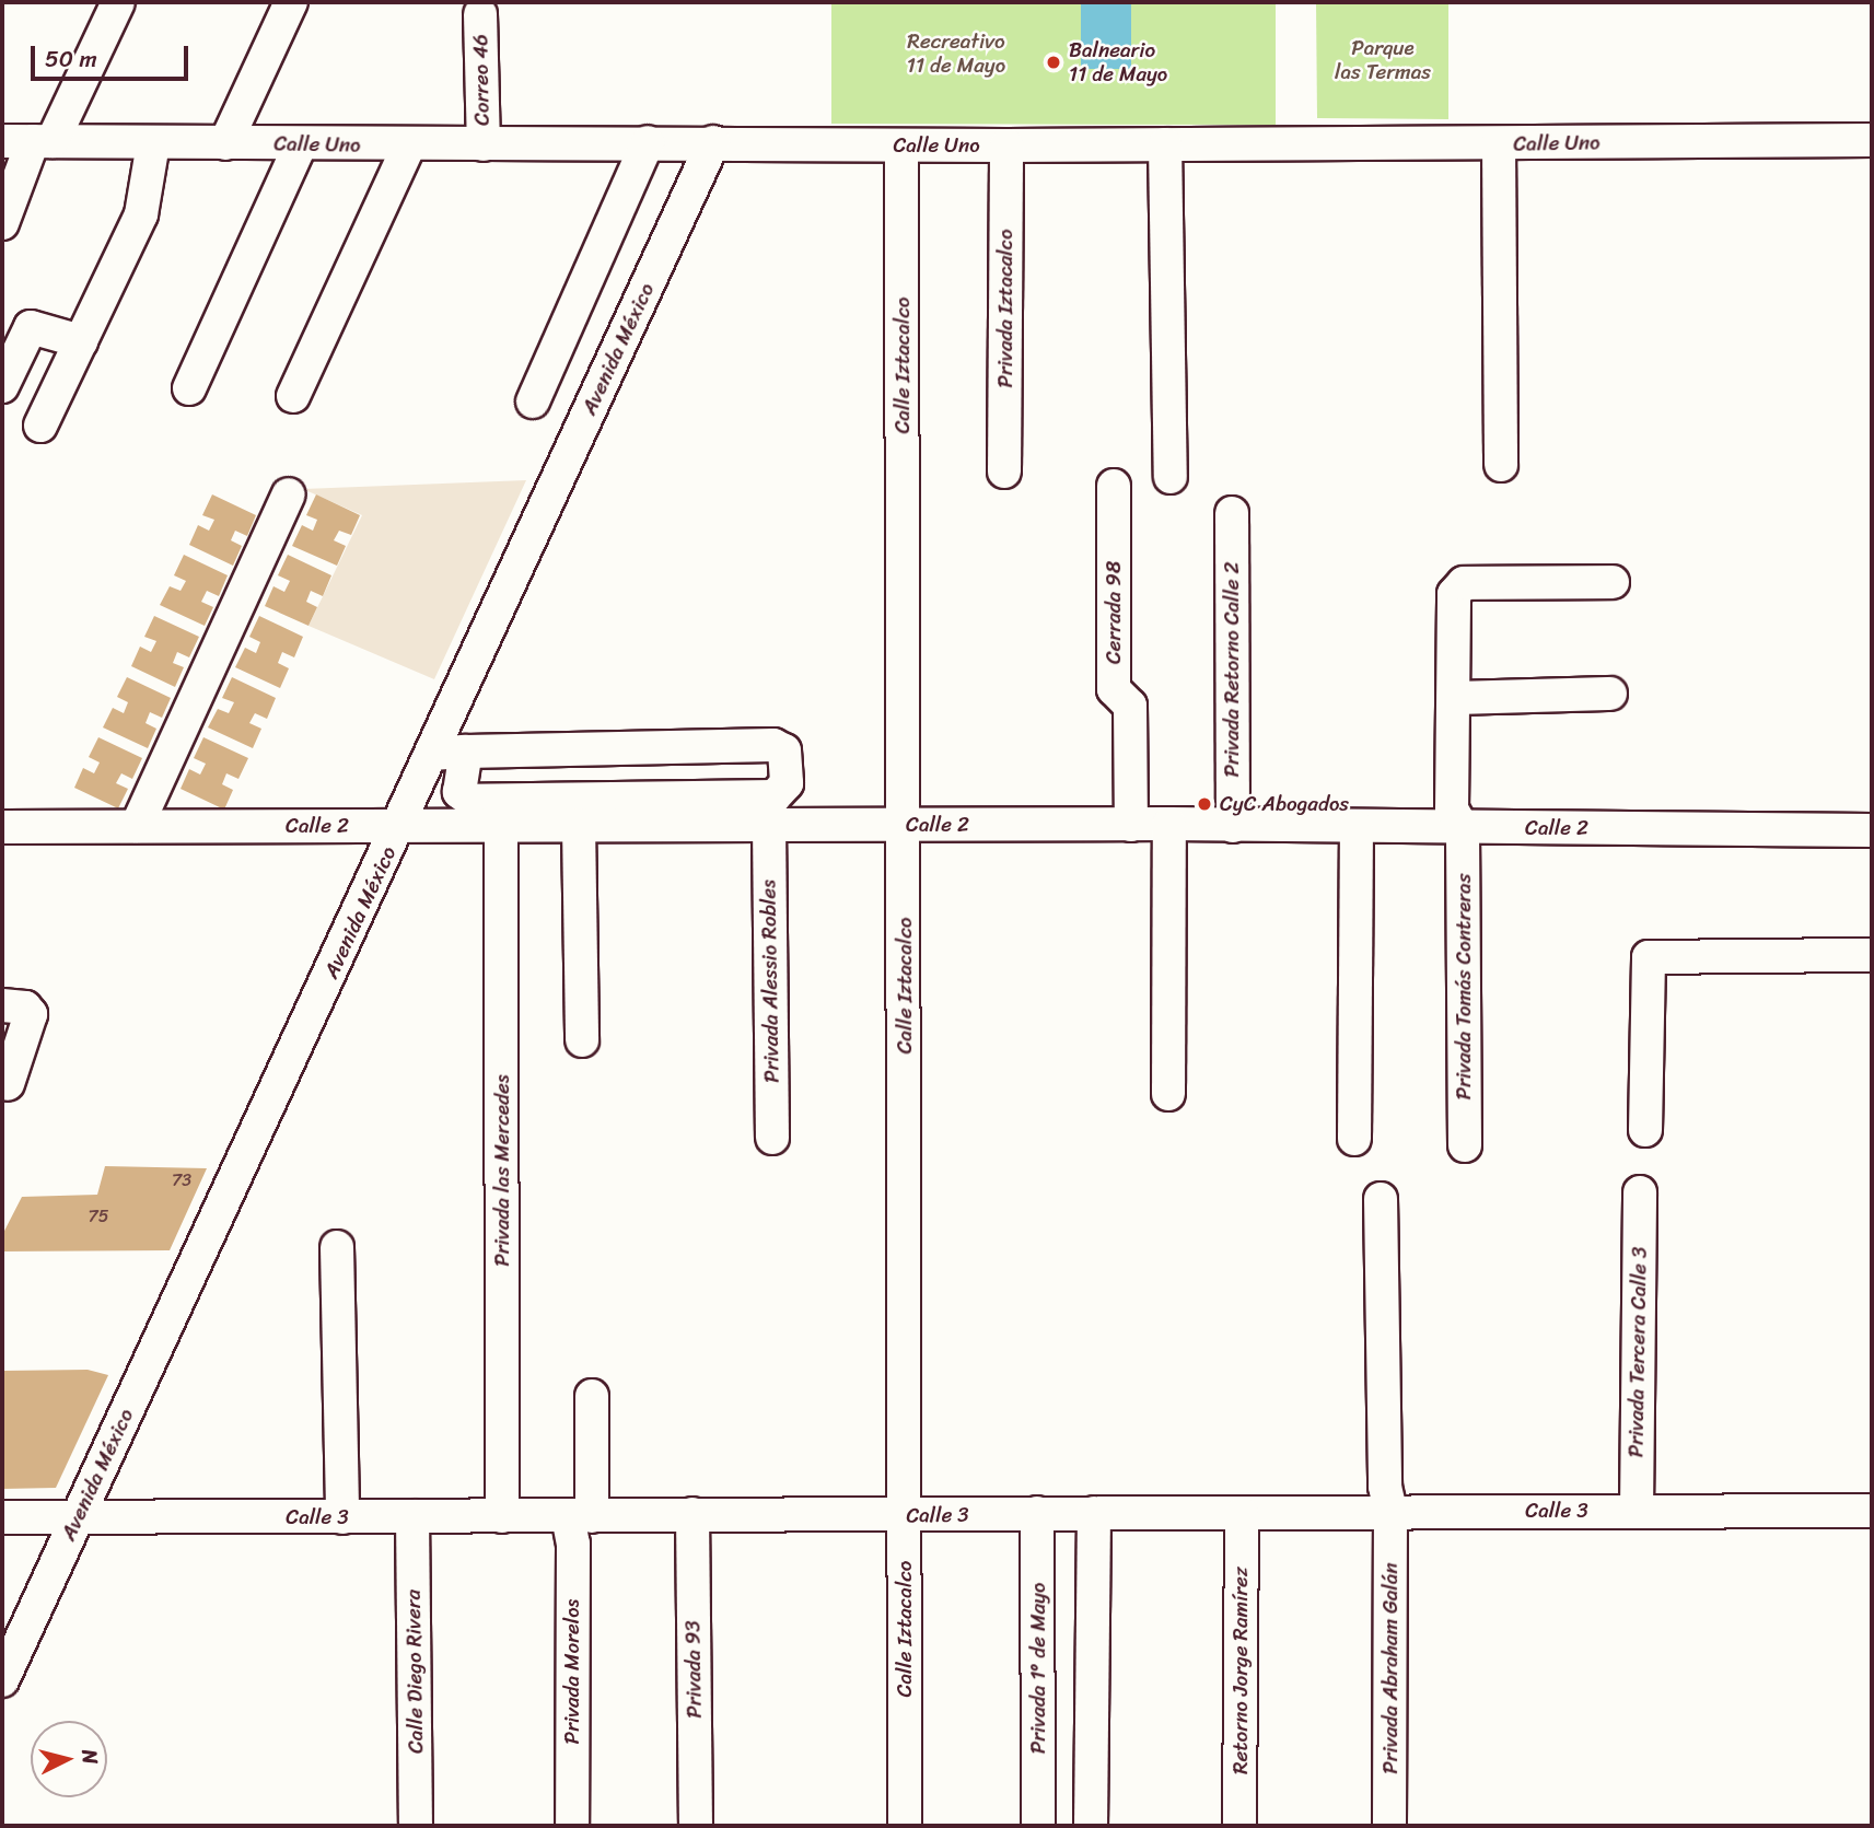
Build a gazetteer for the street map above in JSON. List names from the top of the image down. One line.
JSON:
{"streets":{"street":["Correo 46","Calle Uno","Privada Iztacalco","Avenida México","Calle Iztacalco","Cerrada 98","Privada Retorno Calle 2","Calle 2","Privada Alessio Robles","Privada Tomás Contreras","Privada las Mercedes","Privada Tercera Calle 3","Calle 3","Privada 1º de Mayo","Privada Abraham Galán","Privada 93","Retorno Jorge Ramírez","Calle Diego Rivera","Privada Morelos"]},"crossings":[["Correo 46","Calle Uno"],["Calle Uno","Privada Iztacalco"],["Calle Uno","Avenida México"],["Calle Uno","Calle Iztacalco"],["Avenida México","Calle 2"],["Avenida México","Calle 3"],["Calle Iztacalco","Calle 2"],["Calle Iztacalco","Calle 3"],["Cerrada 98","Calle 2"],["Privada Retorno Calle 2","Calle 2"],["Calle 2","Privada Alessio Robles"],["Calle 2","Privada Tomás Contreras"],["Calle 2","Privada las Mercedes"],["Privada las Mercedes","Calle 3"],["Privada Tercera Calle 3","Calle 3"],["Calle 3","Privada 1º de Mayo"],["Calle 3","Privada Abraham Galán"],["Calle 3","Privada 93"],["Calle 3","Retorno Jorge Ramírez"],["Calle 3","Calle Diego Rivera"],["Calle 3","Privada Morelos"]],"parks":["Recreativo 11 de Mayo","Parque las Termas"],"places":["Balneario 11 de Mayo","CyC Abogados"],"house_numbers":["73","75"],"scale_bar":"50 m","north":"right"}
